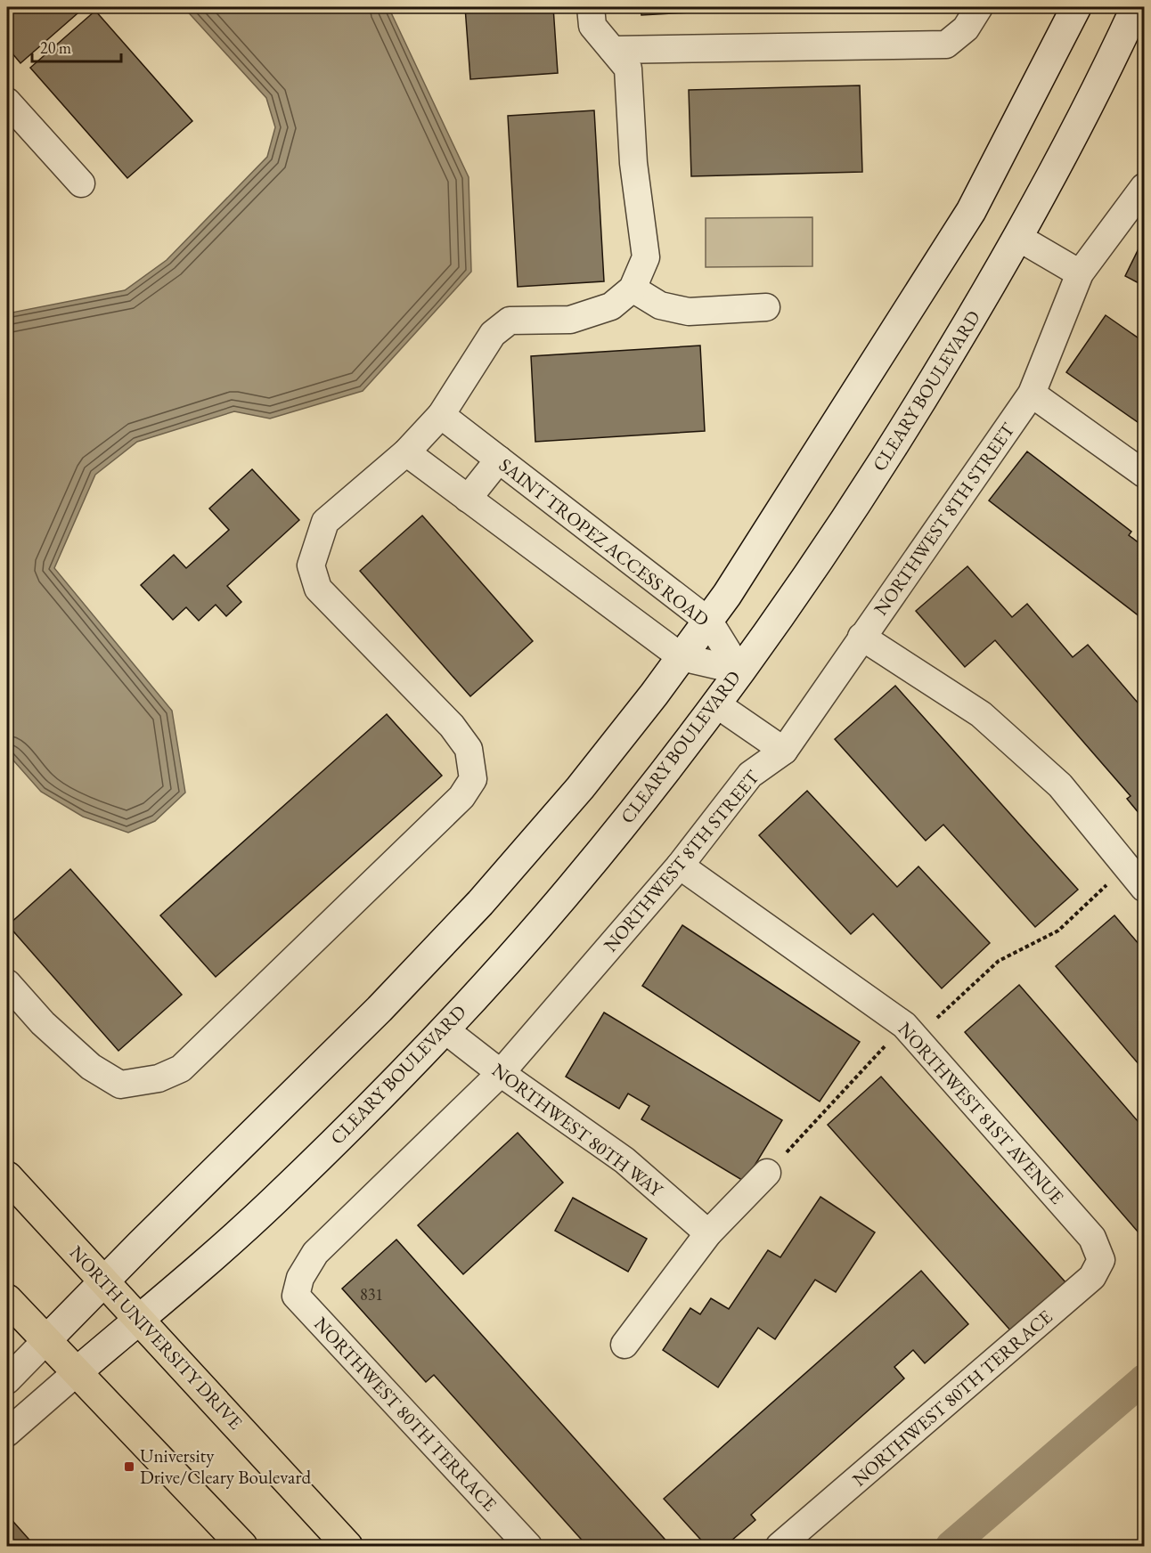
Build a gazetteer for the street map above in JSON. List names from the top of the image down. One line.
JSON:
{"streets":{"main road":["NORTH UNIVERSITY DRIVE"],"street":["CLEARY BOULEVARD","NORTHWEST 8TH STREET","SAINT TROPEZ ACCESS ROAD","NORTHWEST 81ST AVENUE","NORTHWEST 80TH WAY","NORTHWEST 80TH TERRACE"]},"crossings":[["CLEARY BOULEVARD","SAINT TROPEZ ACCESS ROAD"],["CLEARY BOULEVARD","NORTHWEST 80TH WAY"],["CLEARY BOULEVARD","NORTH UNIVERSITY DRIVE"],["NORTHWEST 8TH STREET","NORTHWEST 81ST AVENUE"],["NORTHWEST 8TH STREET","NORTHWEST 80TH WAY"],["NORTHWEST 8TH STREET","NORTHWEST 80TH TERRACE"],["NORTHWEST 81ST AVENUE","NORTHWEST 80TH TERRACE"]],"places":{"transit":["University Drive/Cleary Boulevard"]},"house_numbers":["831"],"scale_bar":"20 m"}
